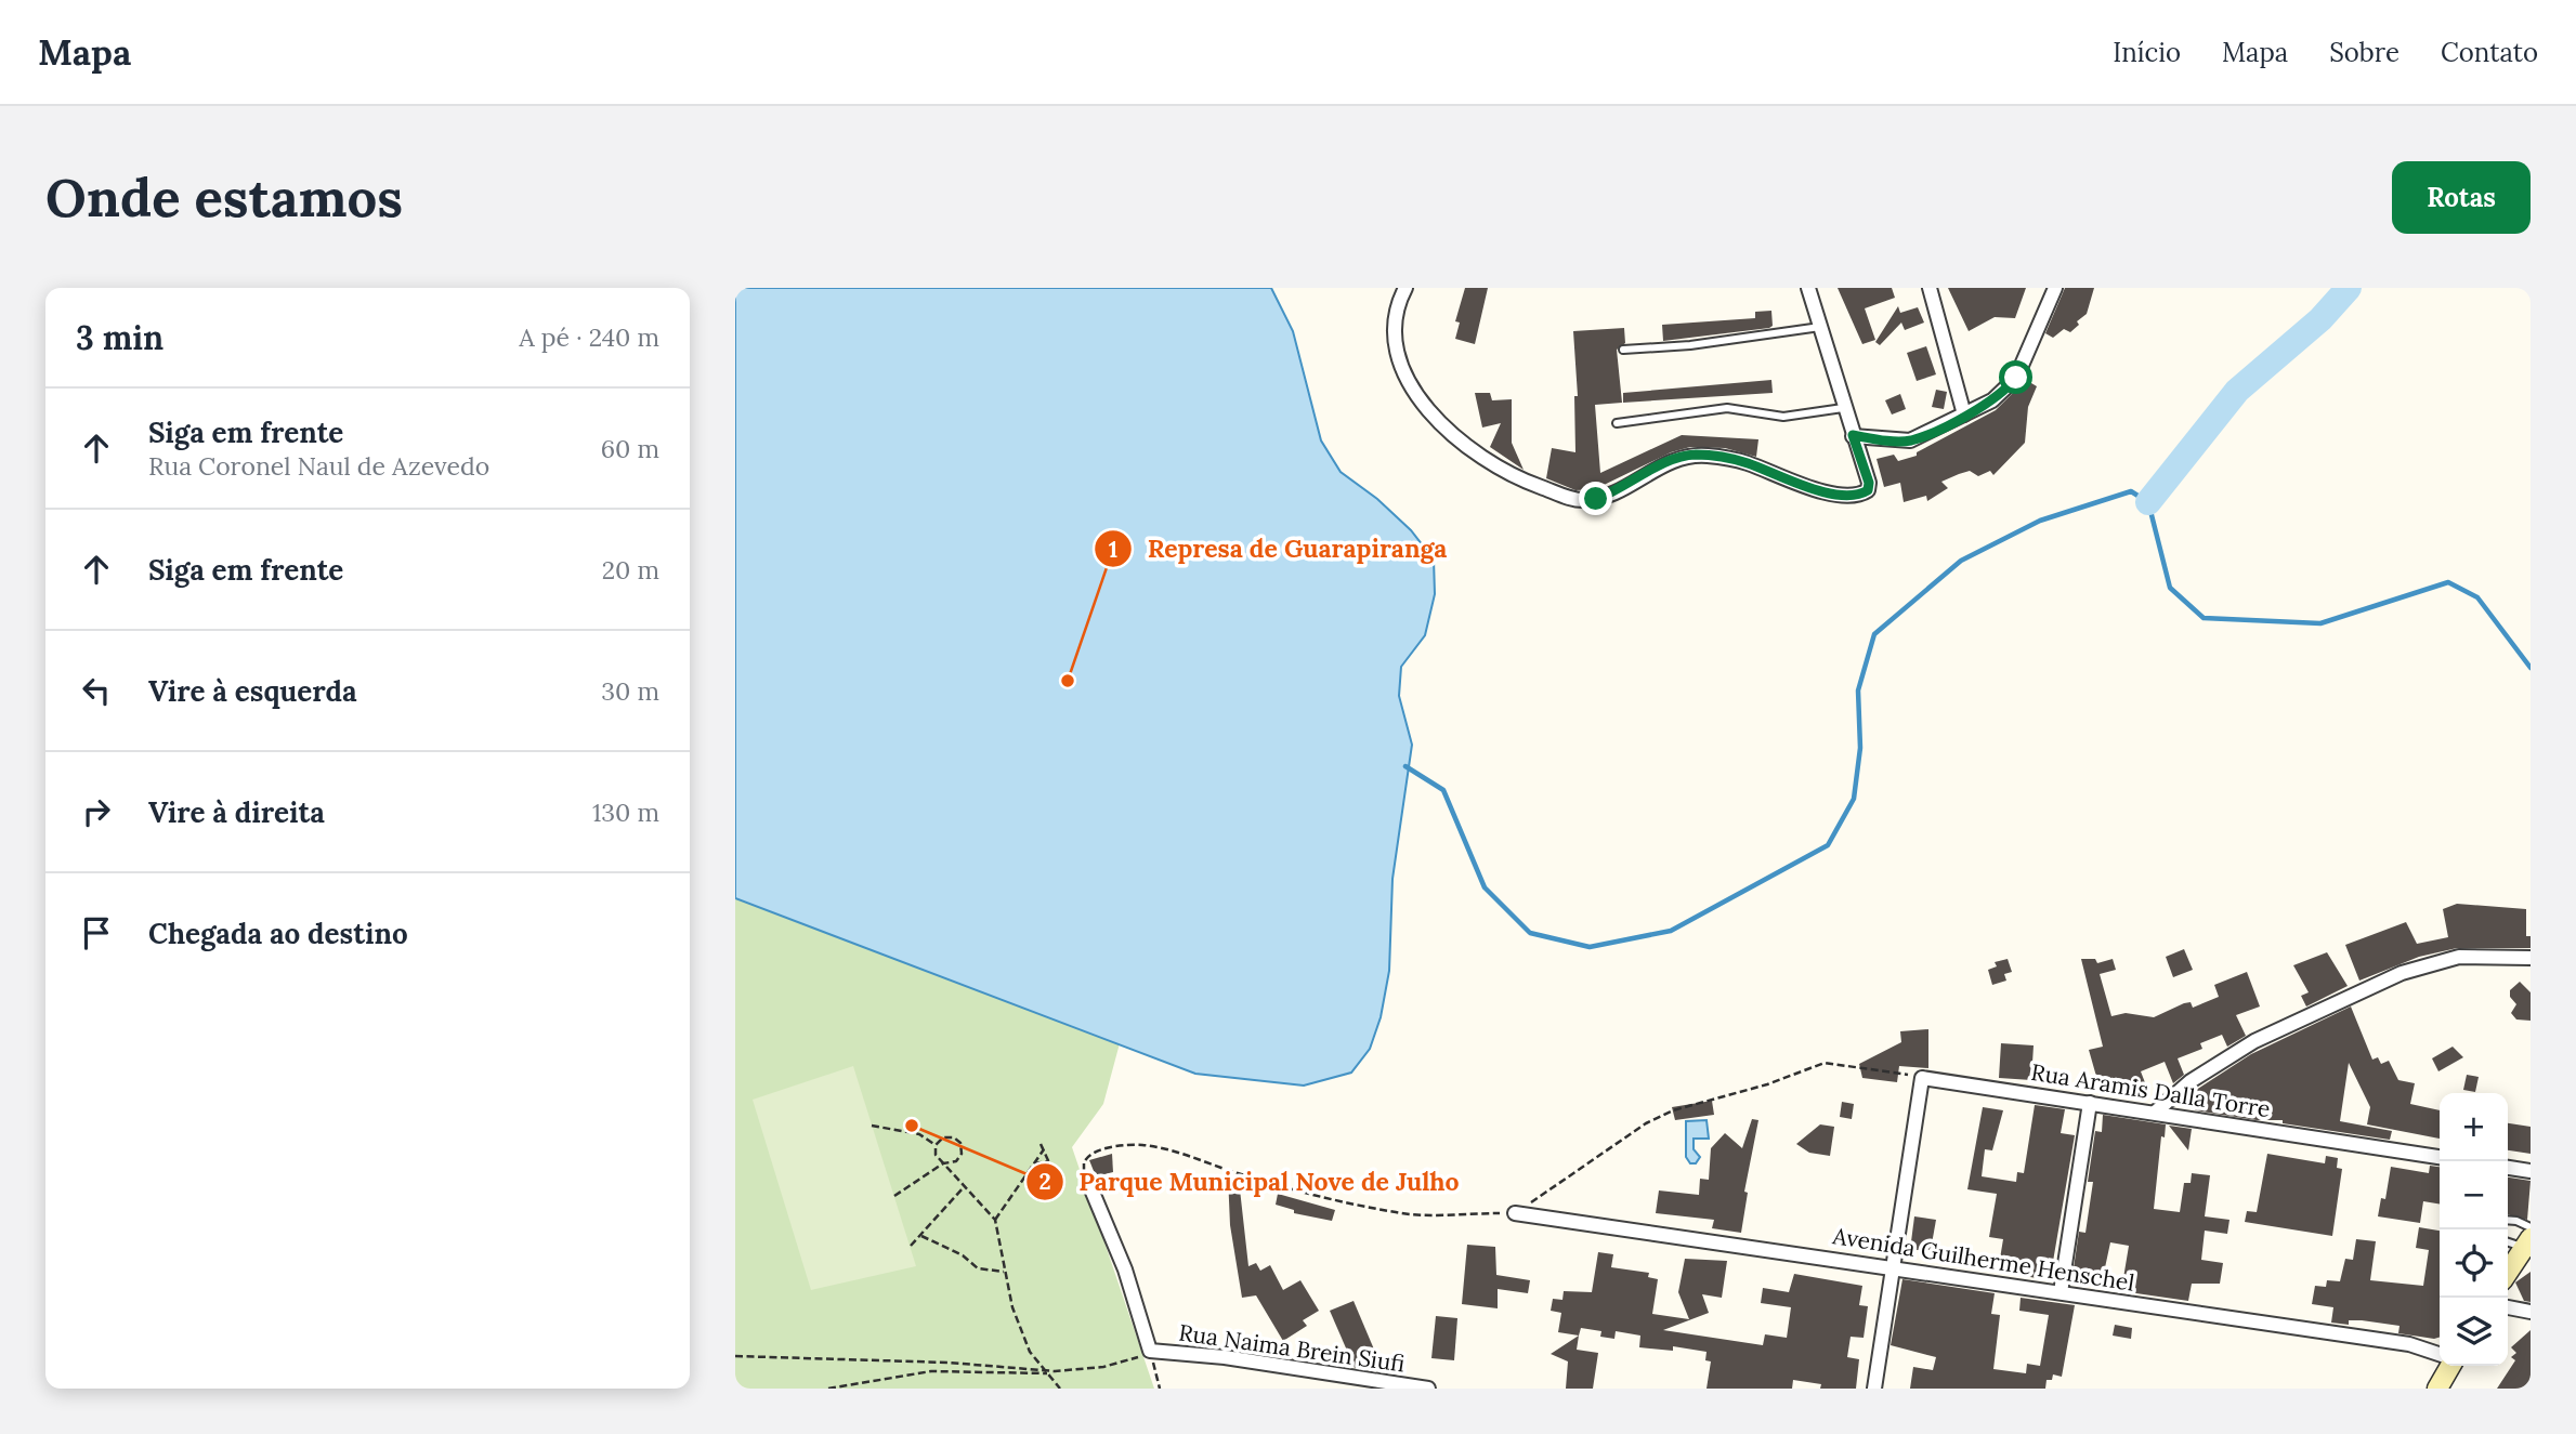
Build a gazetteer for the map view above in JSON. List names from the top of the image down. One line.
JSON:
{"streets":{"street":["Rua Aramis Dalla Torre","Avenida Guilherme Henschel","Rua Naima Brein Siufi"]},"places":["Represa de Guarapiranga","Parque Municipal Nove de Julho"],"page":{"header":"Mapa","nav":["Início","Mapa","Sobre","Contato"],"buttons":"Rotas","title":"Onde estamos","heading":["3 min","A pé · 240 m"],"list":[["Siga em frente","Rua Coronel Naul de Azevedo","60 m"],["Siga em frente","20 m"],["Vire à esquerda","30 m"],["Vire à direita","130 m"],"Chegada ao destino"],"map_buttons":["+","−"]}}
